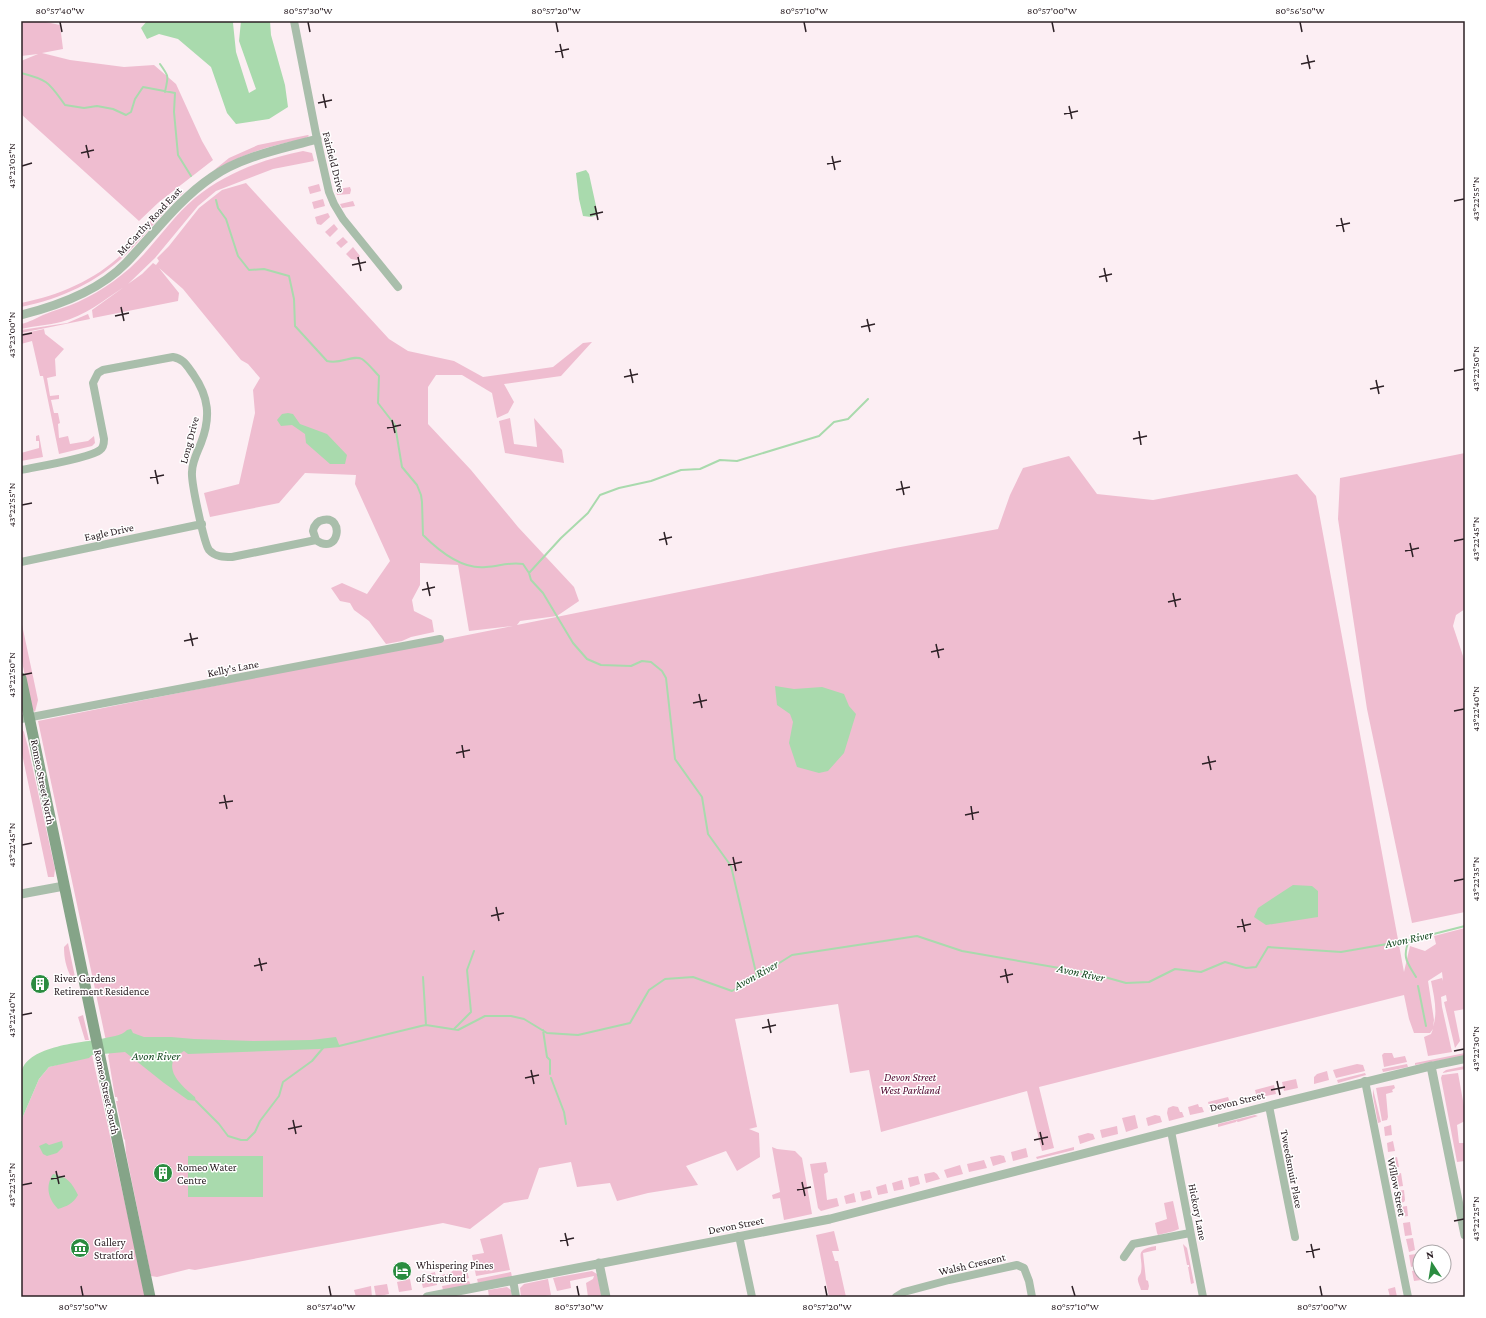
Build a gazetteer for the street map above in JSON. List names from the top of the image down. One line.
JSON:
{"streets":{"main road":["Romeo Street North","Romeo Street South"],"street":["Fairfield Drive","McCarthy Road East","Long Drive","Eagle Drive","Kelly's Lane","Devon Street","Tweedsmuir Place","Willow Street","Hickory Lane","Walsh Crescent"]},"crossings":[["Fairfield Drive","McCarthy Road East"],["Long Drive","Eagle Drive"],["Kelly's Lane","Romeo Street North"],["Romeo Street North","Romeo Street South"],["Devon Street","Tweedsmuir Place"],["Devon Street","Willow Street"],["Devon Street","Hickory Lane"]],"water":["Avon River"],"parks":["Devon Street West Parkland"],"places":{"building":["River Gardens Retirement Residence","Romeo Water Centre"],"museum":["Gallery Stratford"],"hotel":["Whispering Pines of Stratford"]},"north":"top","coordinates":["80°57'40\"W","80°57'30\"W","80°57'20\"W","80°57'10\"W","80°57'00\"W","80°56'50\"W","43°23'05\"N","43°22'55\"N","43°23'00\"N","43°22'50\"N","43°22'45\"N","43°22'40\"N","43°22'35\"N","43°22'30\"N","43°22'25\"N","80°57'50\"W"]}
